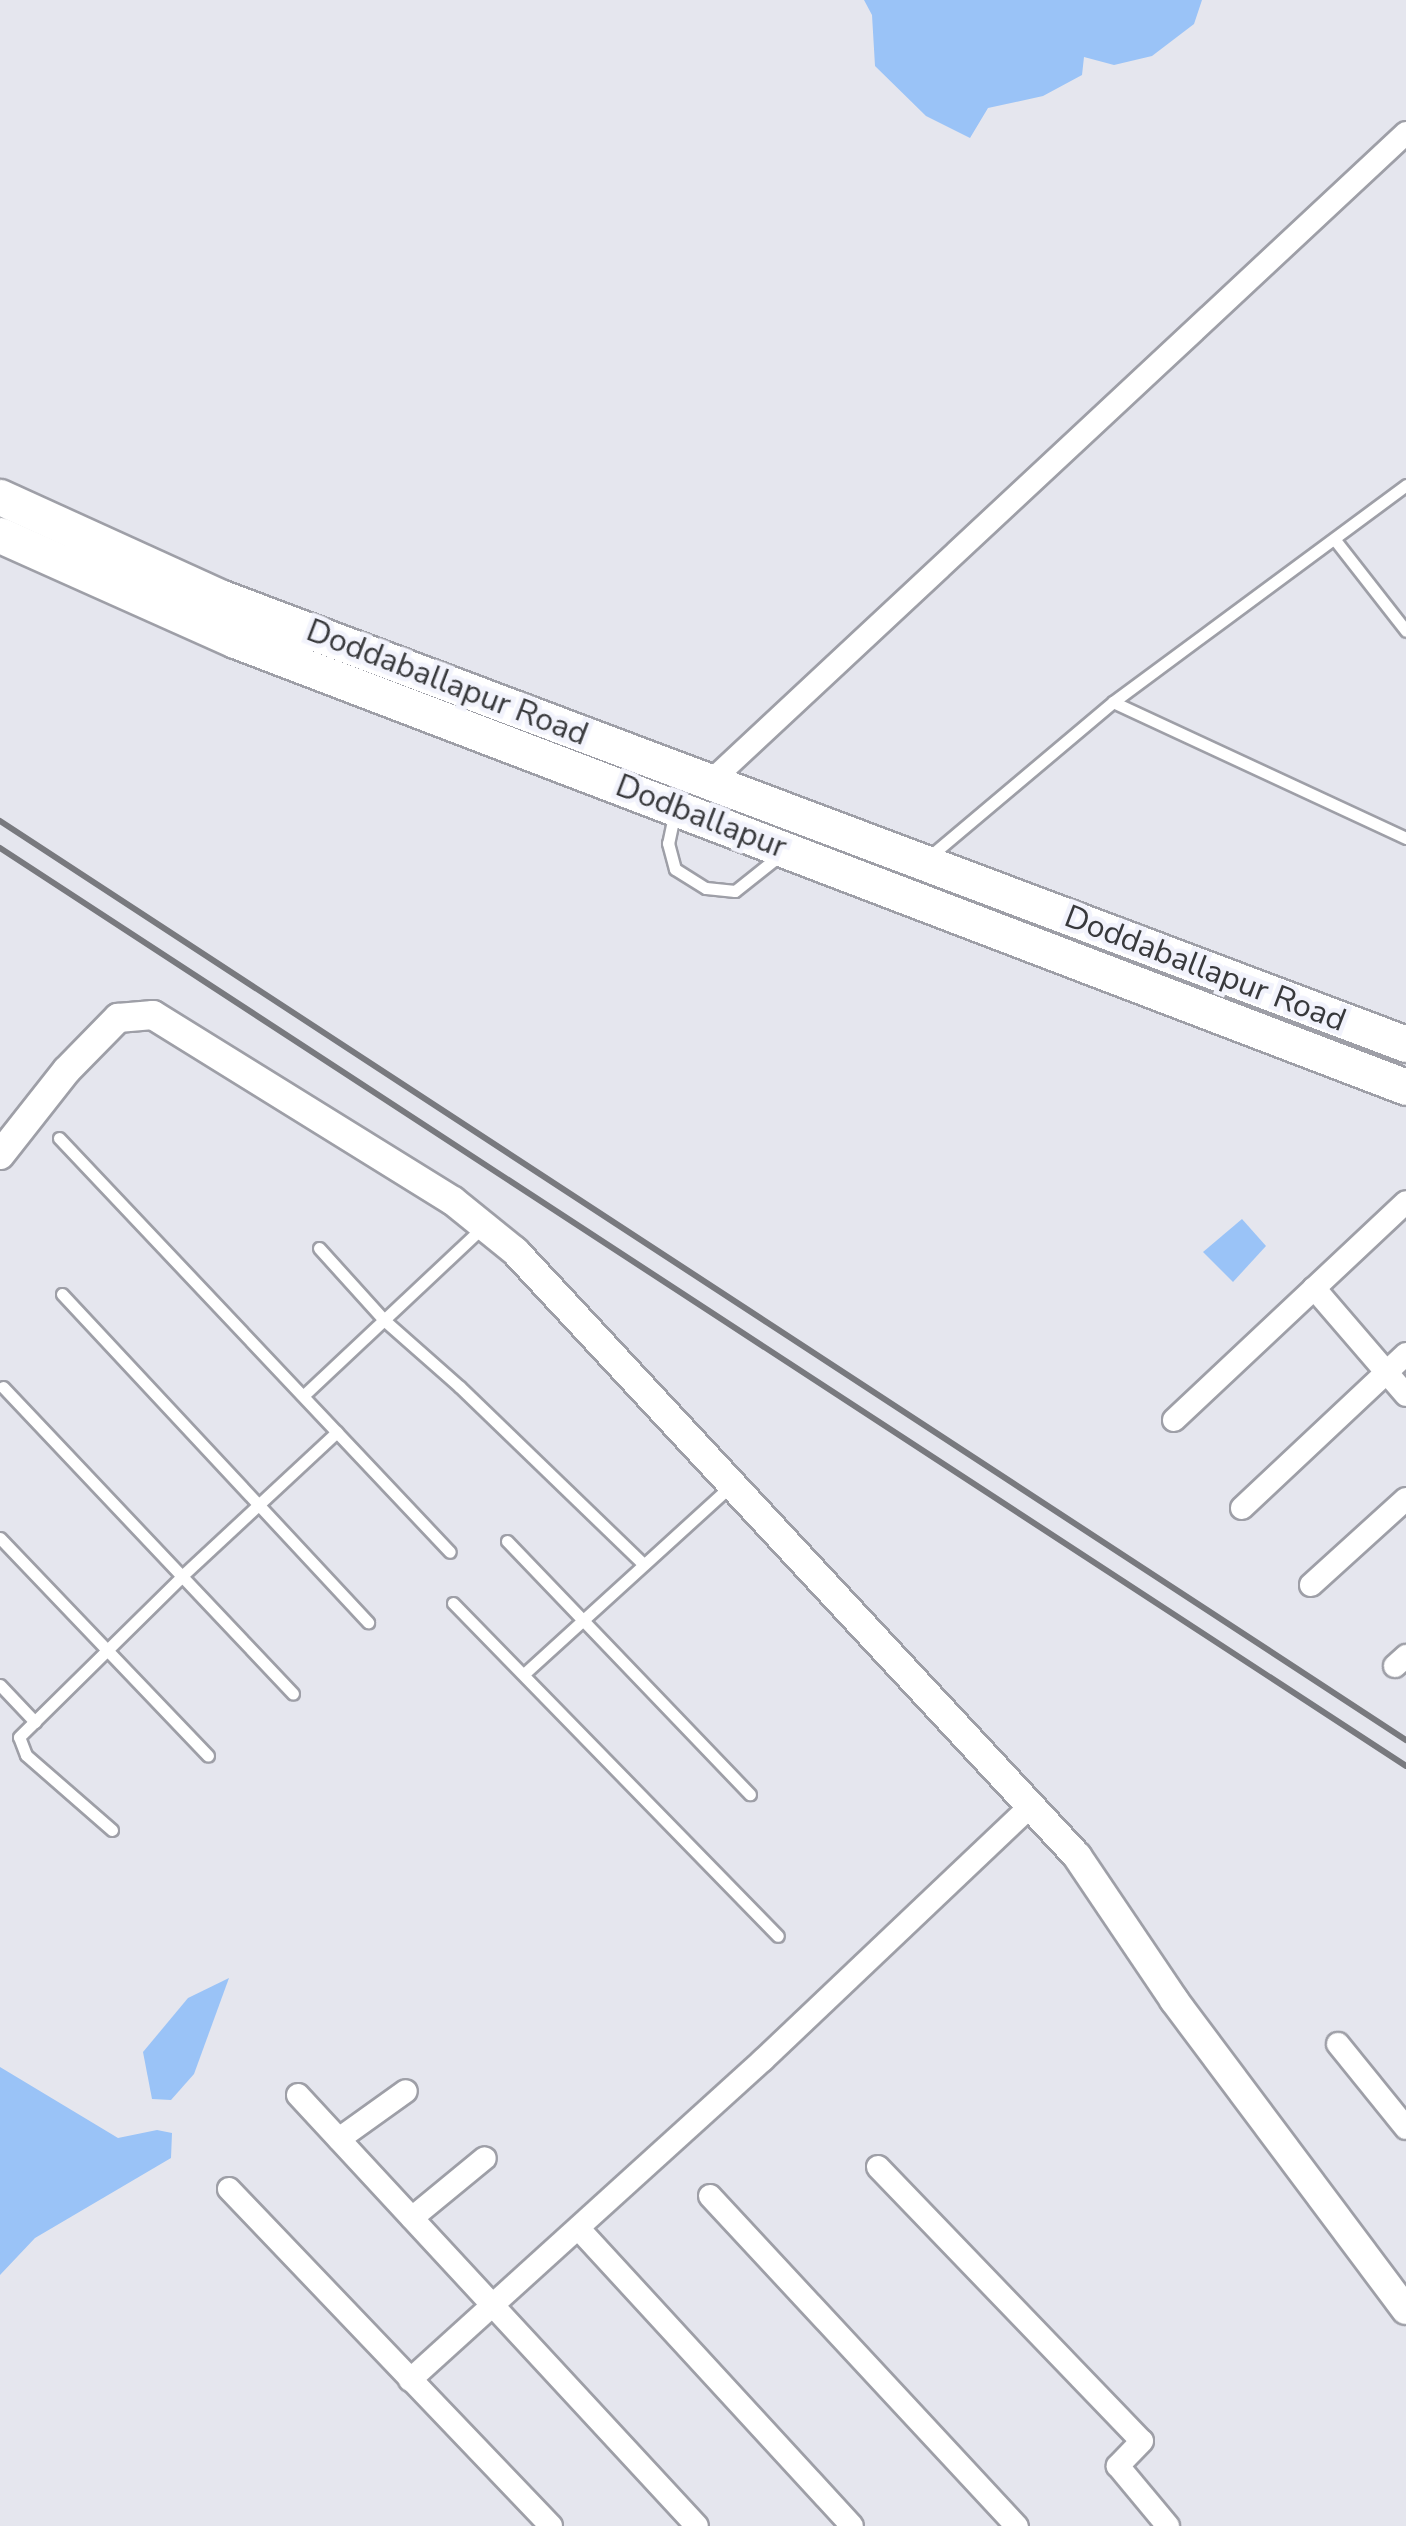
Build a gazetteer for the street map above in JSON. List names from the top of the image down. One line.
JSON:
{"streets":{"main road":["Doddaballapur Road","Dodballapur"]}}
